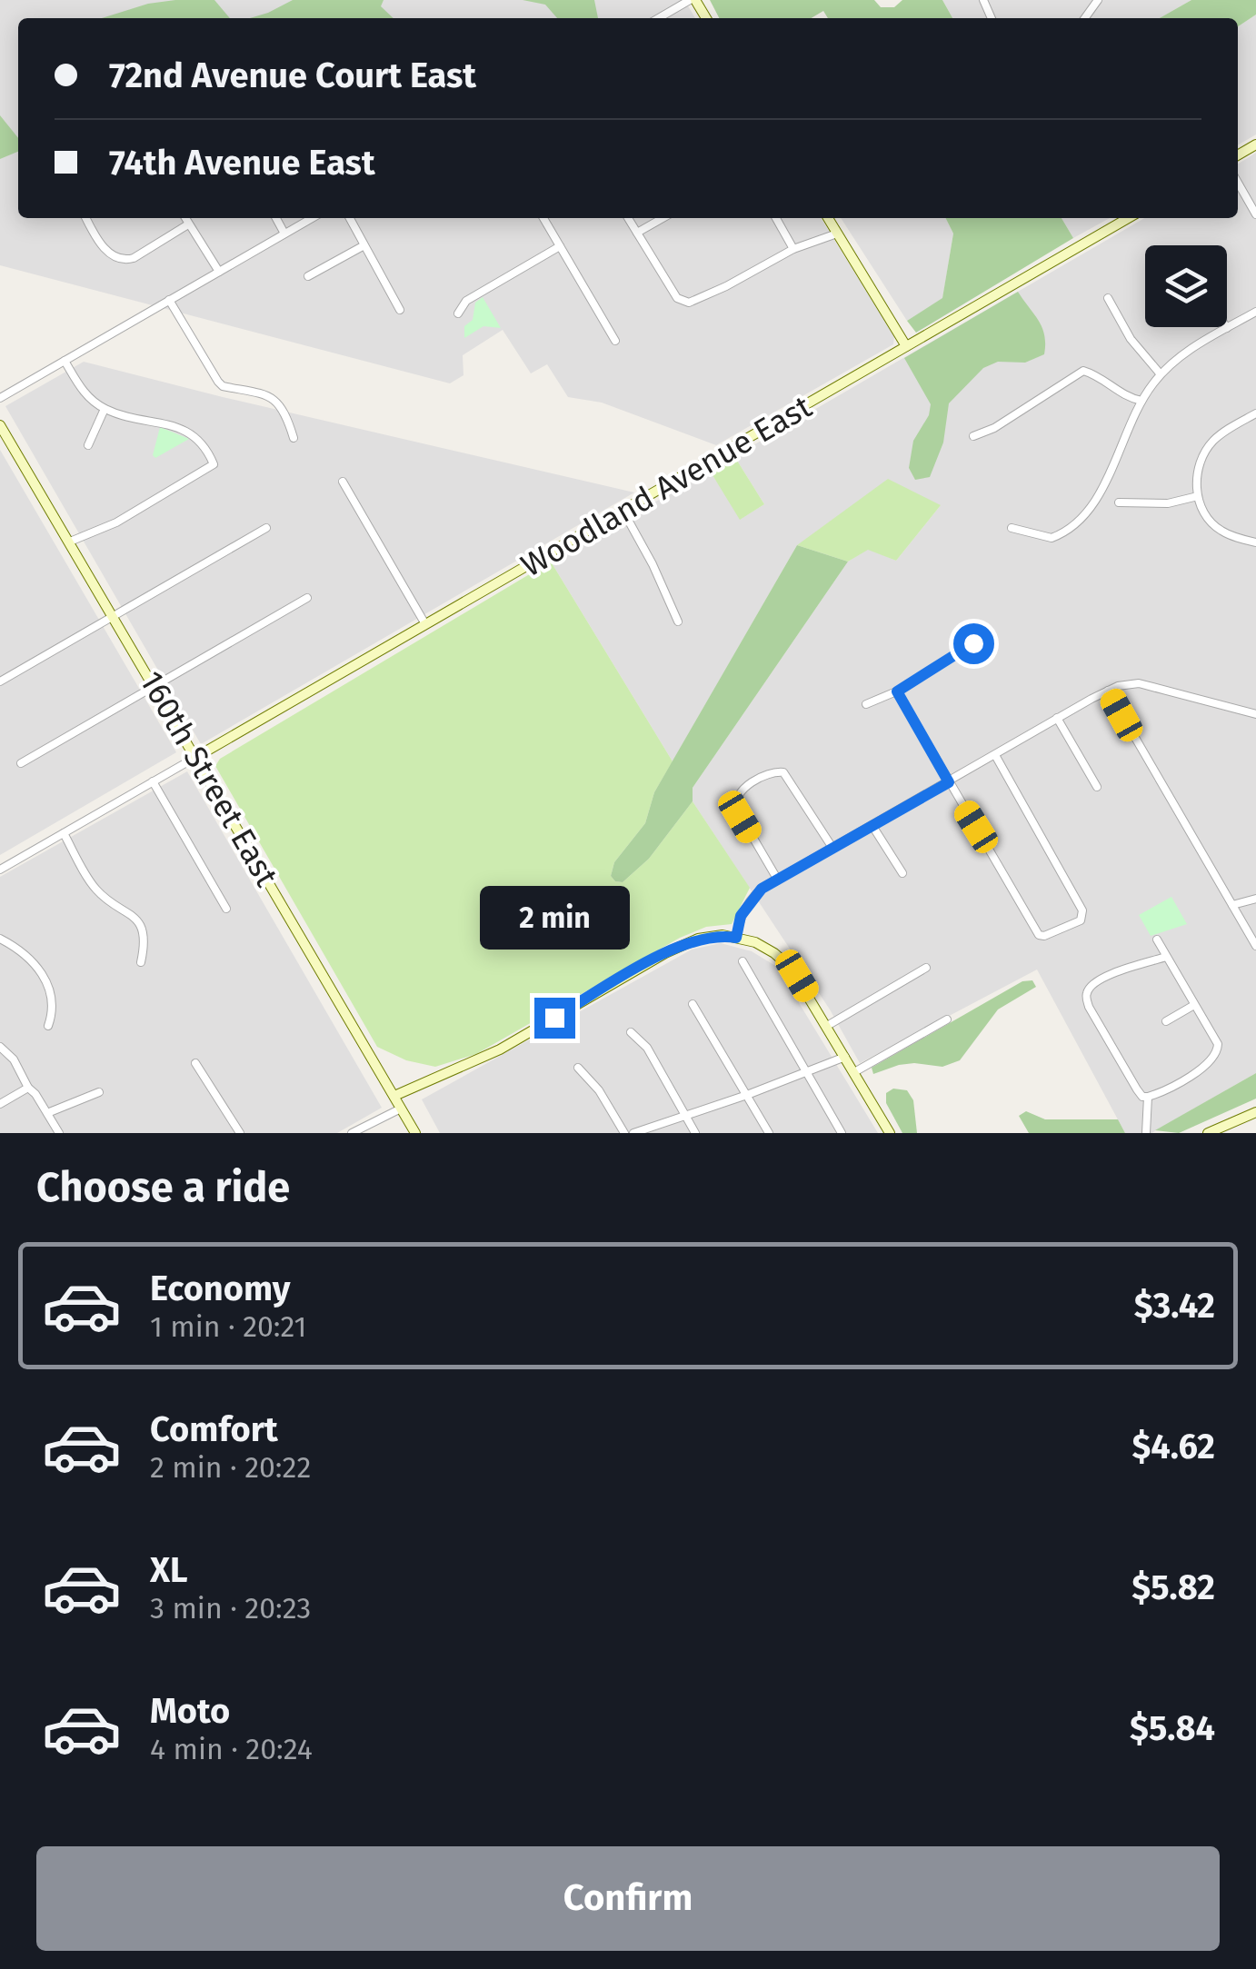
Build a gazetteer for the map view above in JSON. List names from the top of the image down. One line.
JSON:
{"streets":{"street":["Woodland Avenue East","160th Street East"]},"crossings":[["Woodland Avenue East","160th Street East"]],"page":{"banner":["72nd Avenue Court East","74th Avenue East"],"bubble":"2 min","heading":"Choose a ride","list":[{"name":"Economy","note":"1 min · 20:21","value":"$3.42"},{"name":"Comfort","note":"2 min · 20:22","value":"$4.62"},{"name":"XL","note":"3 min · 20:23","value":"$5.82"},{"name":"Moto","note":"4 min · 20:24","value":"$5.84"}],"buttons":"Confirm"}}
